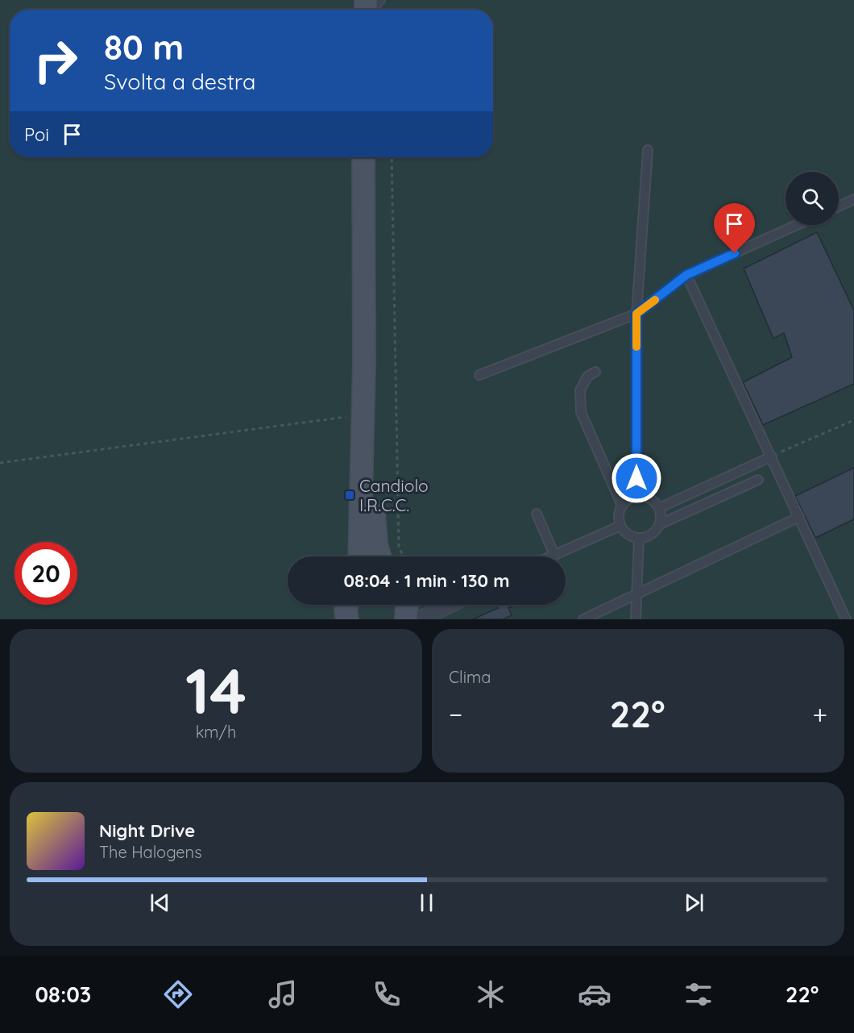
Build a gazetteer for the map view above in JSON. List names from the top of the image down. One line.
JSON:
{"places":{"transit":["Candiolo I.R.C.C."]},"page":{"turn":["80 m","Svolta a destra"],"then":"Poi","limit":"20","trip":"08:04 · 1 min · 130 m","tile":[["14","km/h"],"Clima"],"heat":["−","22°","+"],"song":["Night Drive","The Halogens"],"tabs":["08:03","22°"]}}
